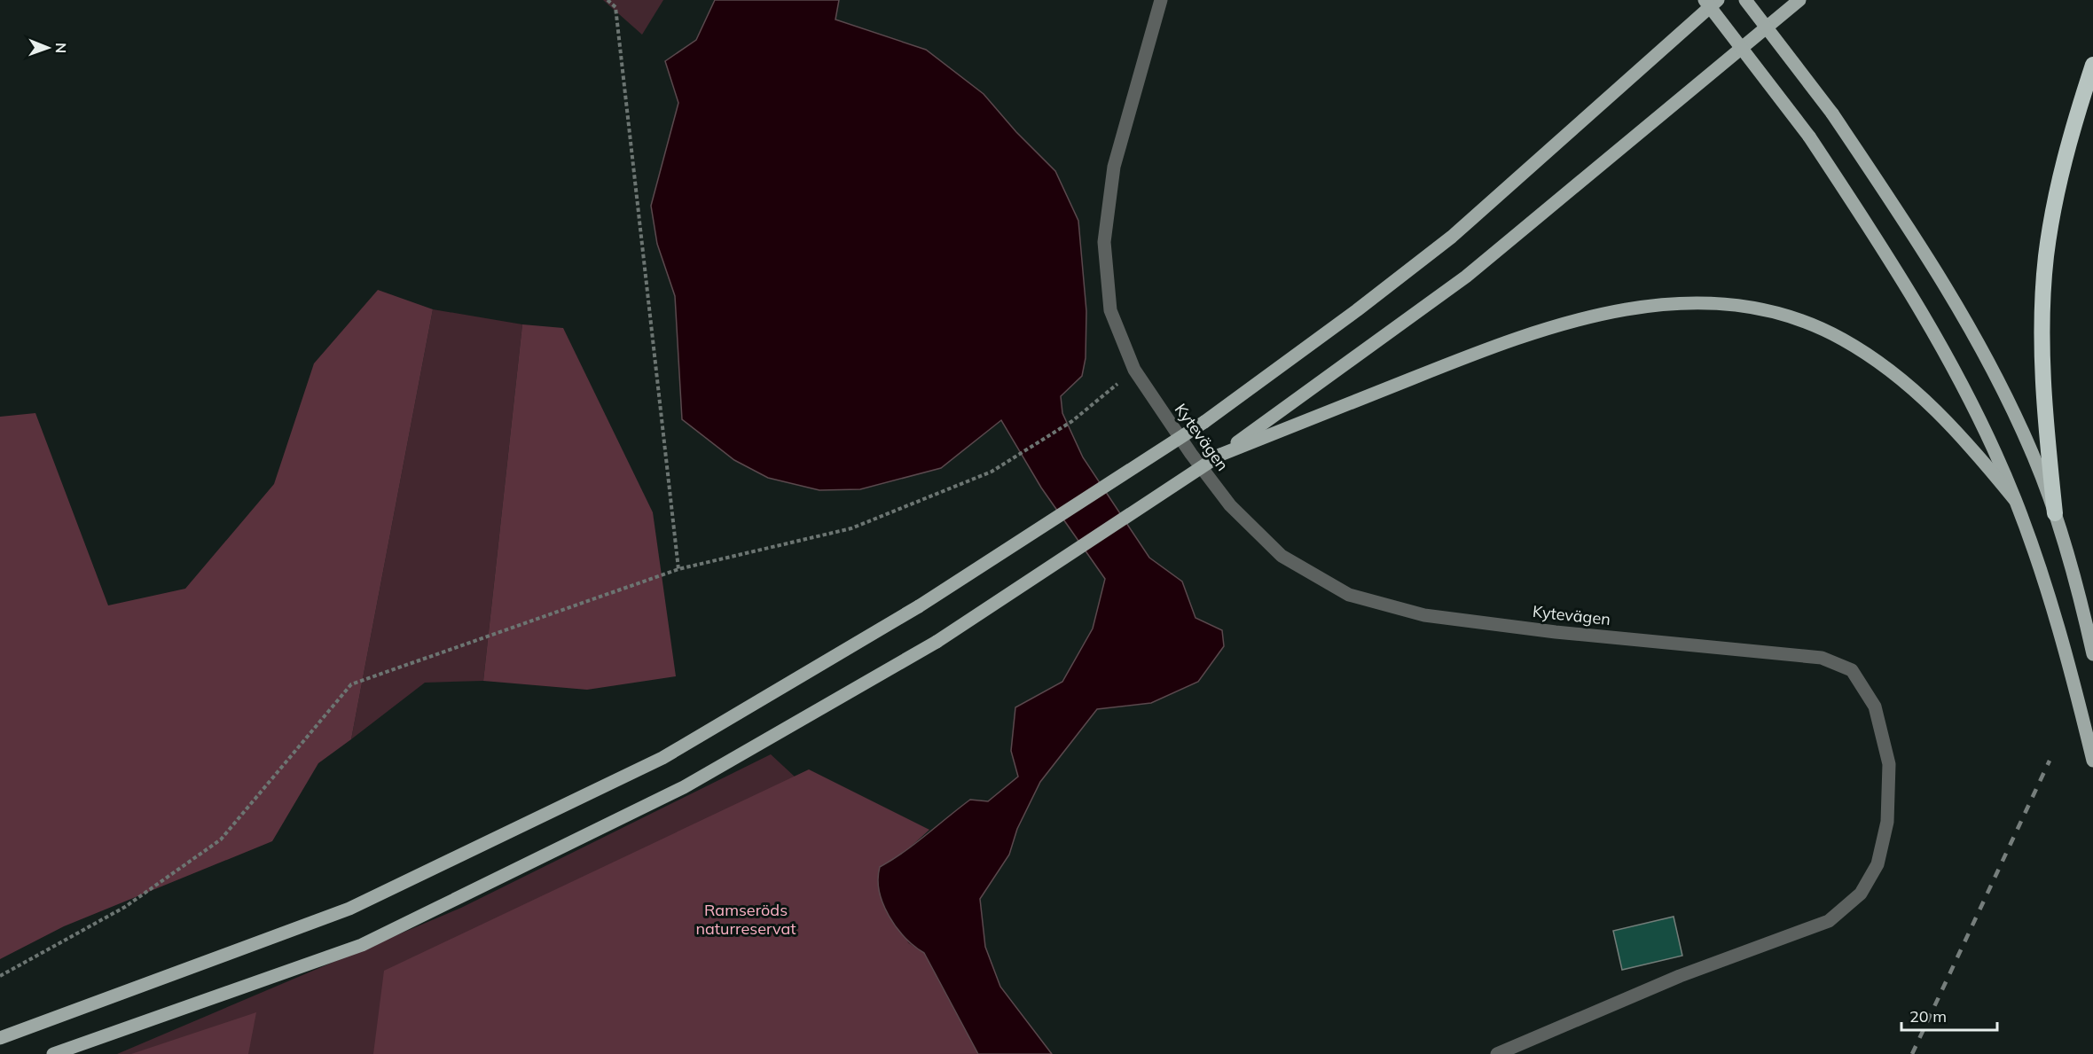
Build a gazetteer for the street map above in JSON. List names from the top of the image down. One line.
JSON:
{"streets":{"street":["Kytevägen"]},"parks":["Ramseröds naturreservat"],"scale_bar":"20 m","north":"right"}
